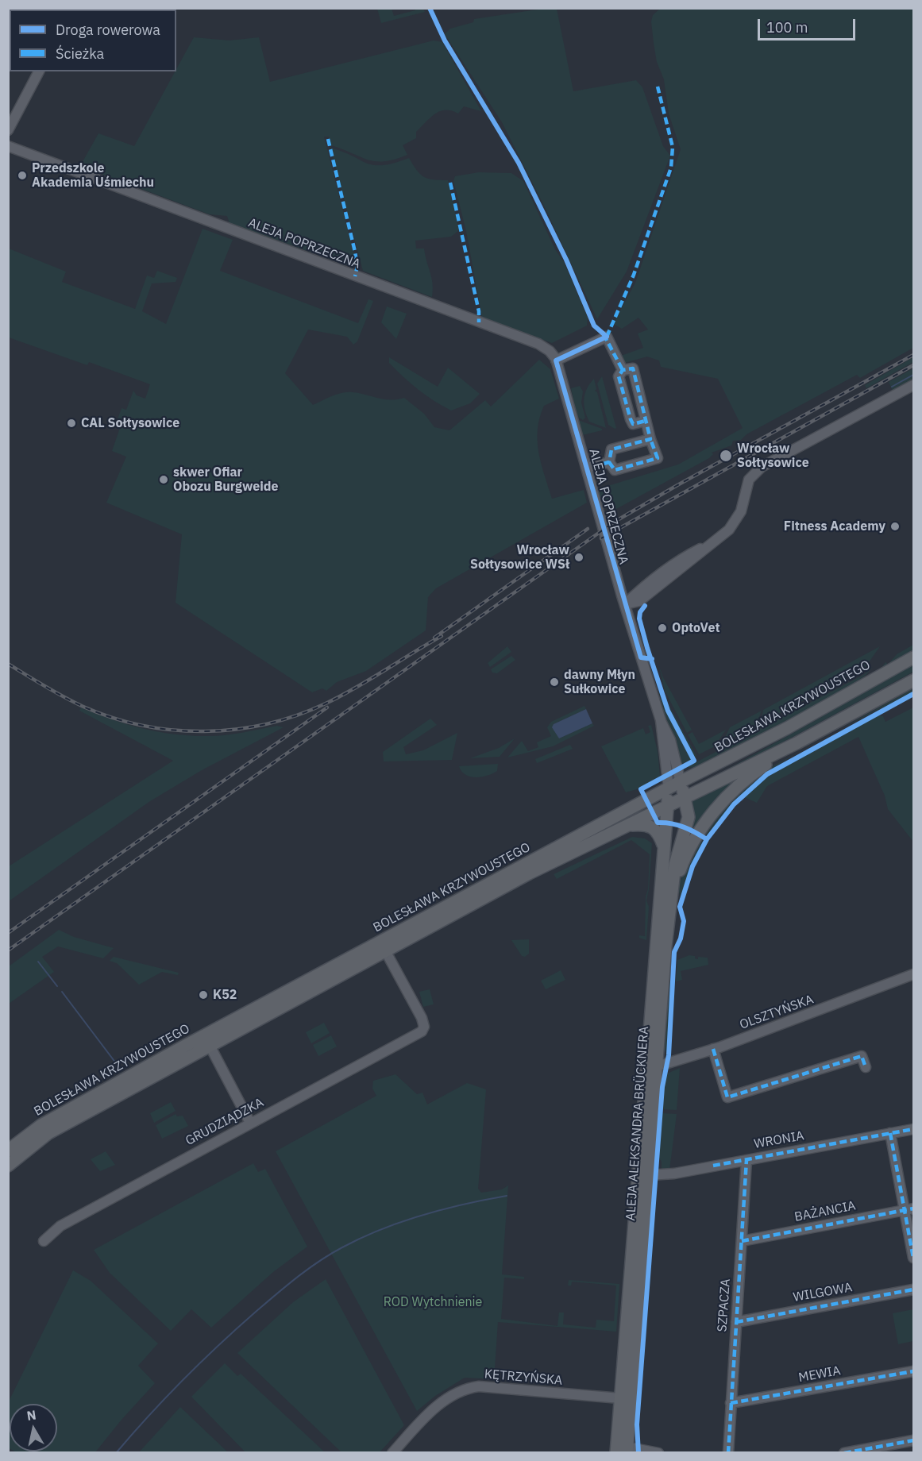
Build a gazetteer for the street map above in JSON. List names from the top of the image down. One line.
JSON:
{"streets":{"main road":["BOLESŁAWA KRZYWOUSTEGO","ALEJA ALEKSANDRA BRÜCKNERA"],"street":["ALEJA POPRZECZNA","OLSZTYŃSKA","GRUDZIĄDZKA","WRONIA","BAŻANCIA","WILGOWA","SZPACZA","MEWIA","KĘTRZYŃSKA"]},"crossings":[["ALEJA POPRZECZNA","BOLESŁAWA KRZYWOUSTEGO"],["ALEJA POPRZECZNA","ALEJA ALEKSANDRA BRÜCKNERA"],["BOLESŁAWA KRZYWOUSTEGO","GRUDZIĄDZKA"],["BOLESŁAWA KRZYWOUSTEGO","ALEJA ALEKSANDRA BRÜCKNERA"],["OLSZTYŃSKA","ALEJA ALEKSANDRA BRÜCKNERA"],["ALEJA ALEKSANDRA BRÜCKNERA","WRONIA"],["ALEJA ALEKSANDRA BRÜCKNERA","KĘTRZYŃSKA"],["WRONIA","SZPACZA"],["BAŻANCIA","SZPACZA"],["WILGOWA","SZPACZA"],["SZPACZA","MEWIA"]],"parks":["ROD Wytchnienie"],"places":["Przedszkole Akademia Uśmiechu","CAL Sołtysowice","Wrocław Sołtysowice","skwer Ofiar Obozu Burgweide","Fitness Academy","Wrocław Sołtysowice WSł","OptoVet","dawny Młyn Sułkowice","K52"],"legend":["Droga rowerowa","Ścieżka"],"scale_bar":"100 m","north":"top"}
